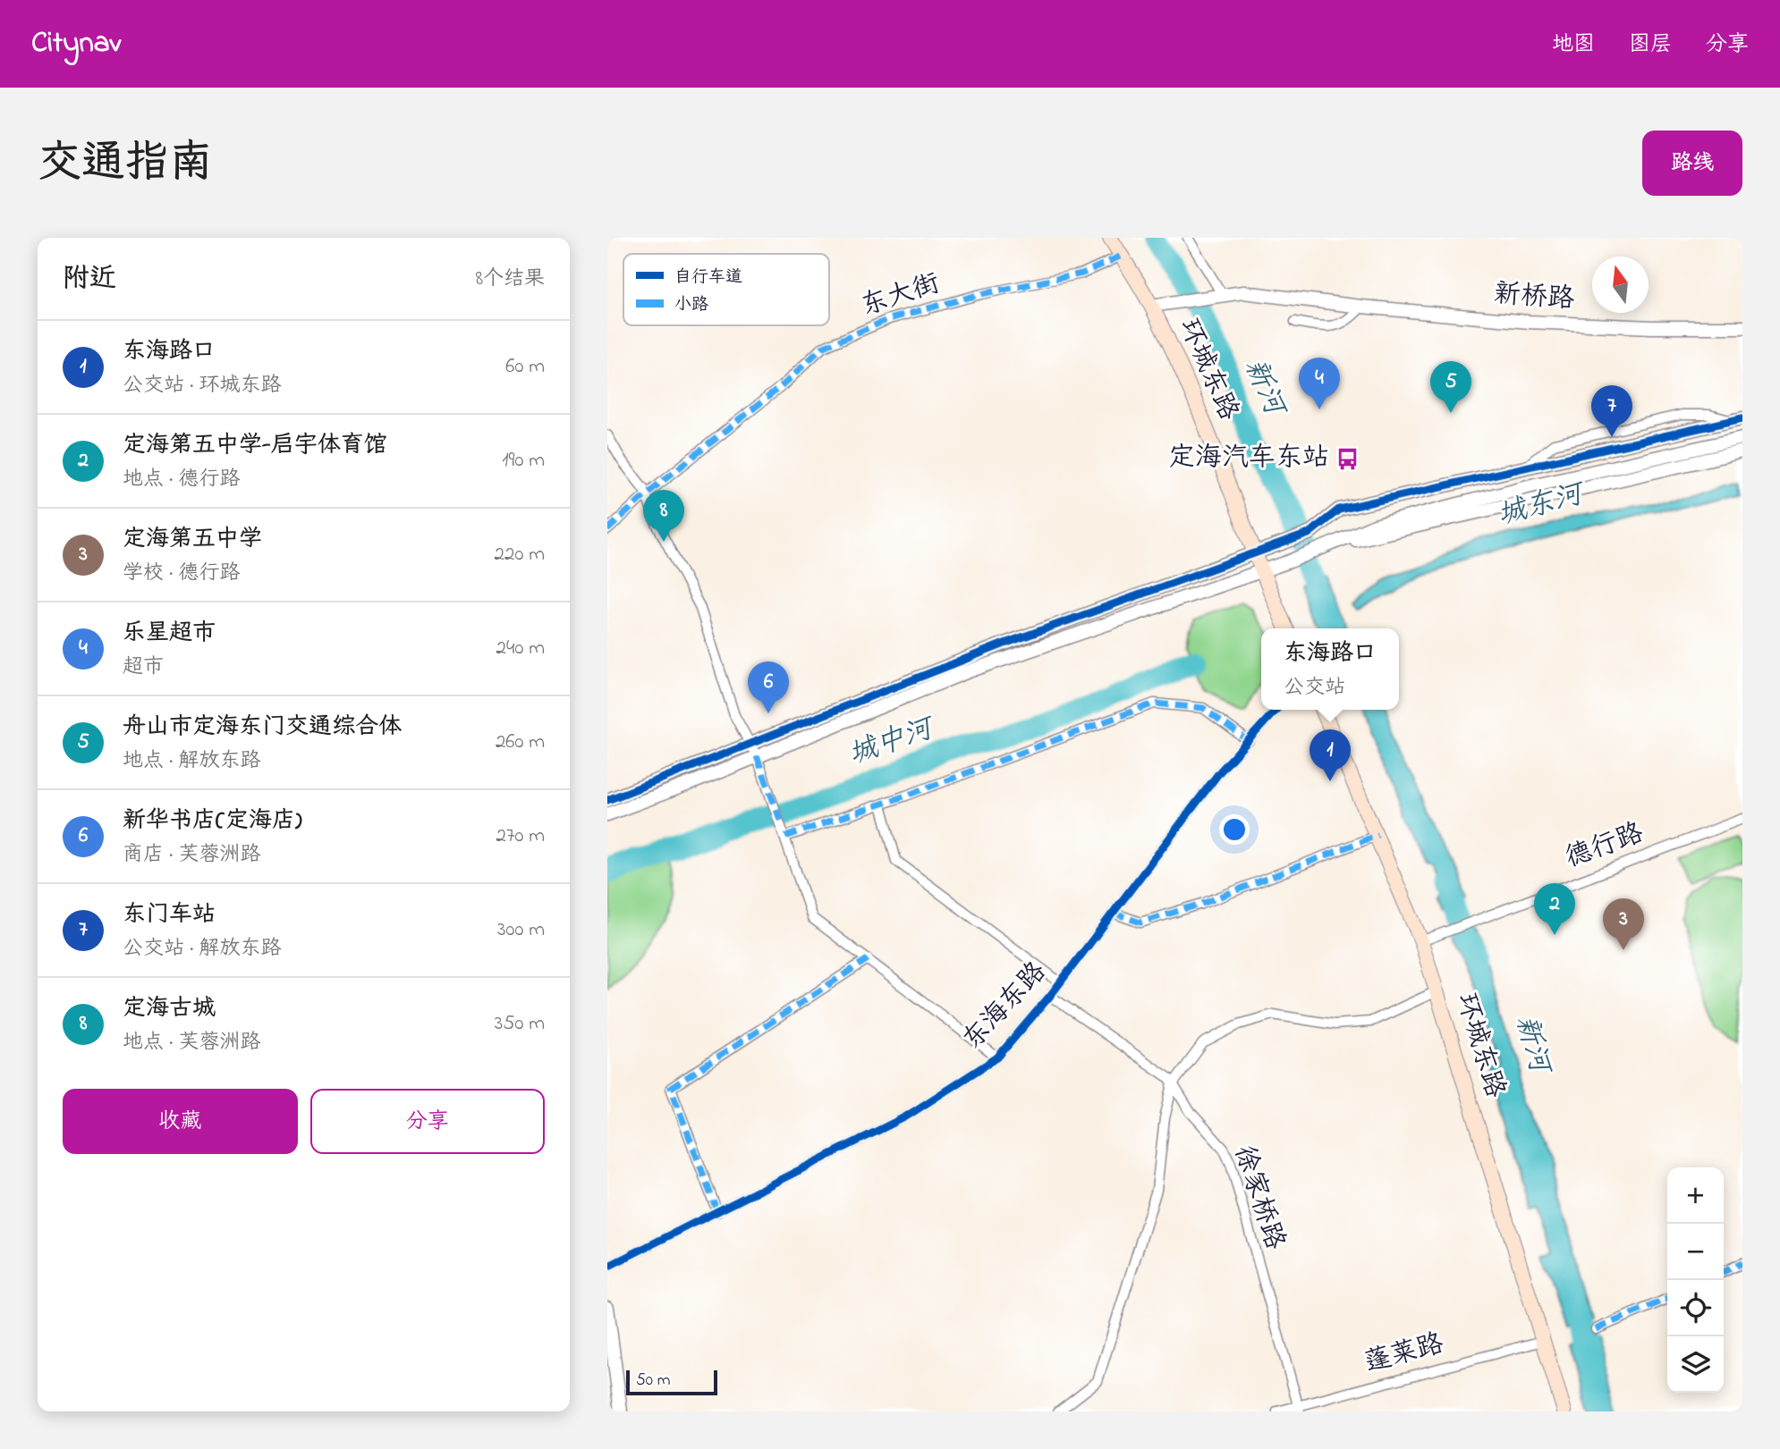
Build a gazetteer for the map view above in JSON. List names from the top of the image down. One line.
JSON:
{"streets":{"main road":["环城东路"],"street":["东大街","新桥路","德行路","东海东路","徐家桥路","蓬莱路"]},"crossings":[["东大街","环城东路"],["新桥路","环城东路"],["环城东路","德行路"],["环城东路","蓬莱路"],["东海东路","徐家桥路"],["徐家桥路","蓬莱路"]],"water":["新河","城东河","城中河"],"places":{"bus stop":["定海汽车东站"]},"legend":["自行车道","小路"],"scale_bar":"50 m","north":"top","page":{"header":"Citynav","nav":["地图","图层","分享"],"title":"交通指南","buttons":["路线",["收藏","分享"]],"heading":["附近","8个结果"],"list":[{"mark":"1","name":"东海路口","note":"公交站 · 环城东路","value":"60 m"},{"mark":"2","name":"定海第五中学-启宇体育馆","note":"地点 · 德行路","value":"190 m"},{"mark":"3","name":"定海第五中学","note":"学校 · 德行路","value":"220 m"},{"mark":"4","name":"乐星超市","note":"超市","value":"240 m"},{"mark":"5","name":"舟山市定海东门交通综合体","note":"地点 · 解放东路","value":"260 m"},{"mark":"6","name":"新华书店(定海店)","note":"商店 · 芙蓉洲路","value":"270 m"},{"mark":"7","name":"东门车站","note":"公交站 · 解放东路","value":"300 m"},{"mark":"8","name":"定海古城","note":"地点 · 芙蓉洲路","value":"350 m"}],"pins":["4","5","7","8","6","1","2","3"],"popup":["东海路口","公交站"],"map_buttons":["+","−"],"scale":"50 m"}}
